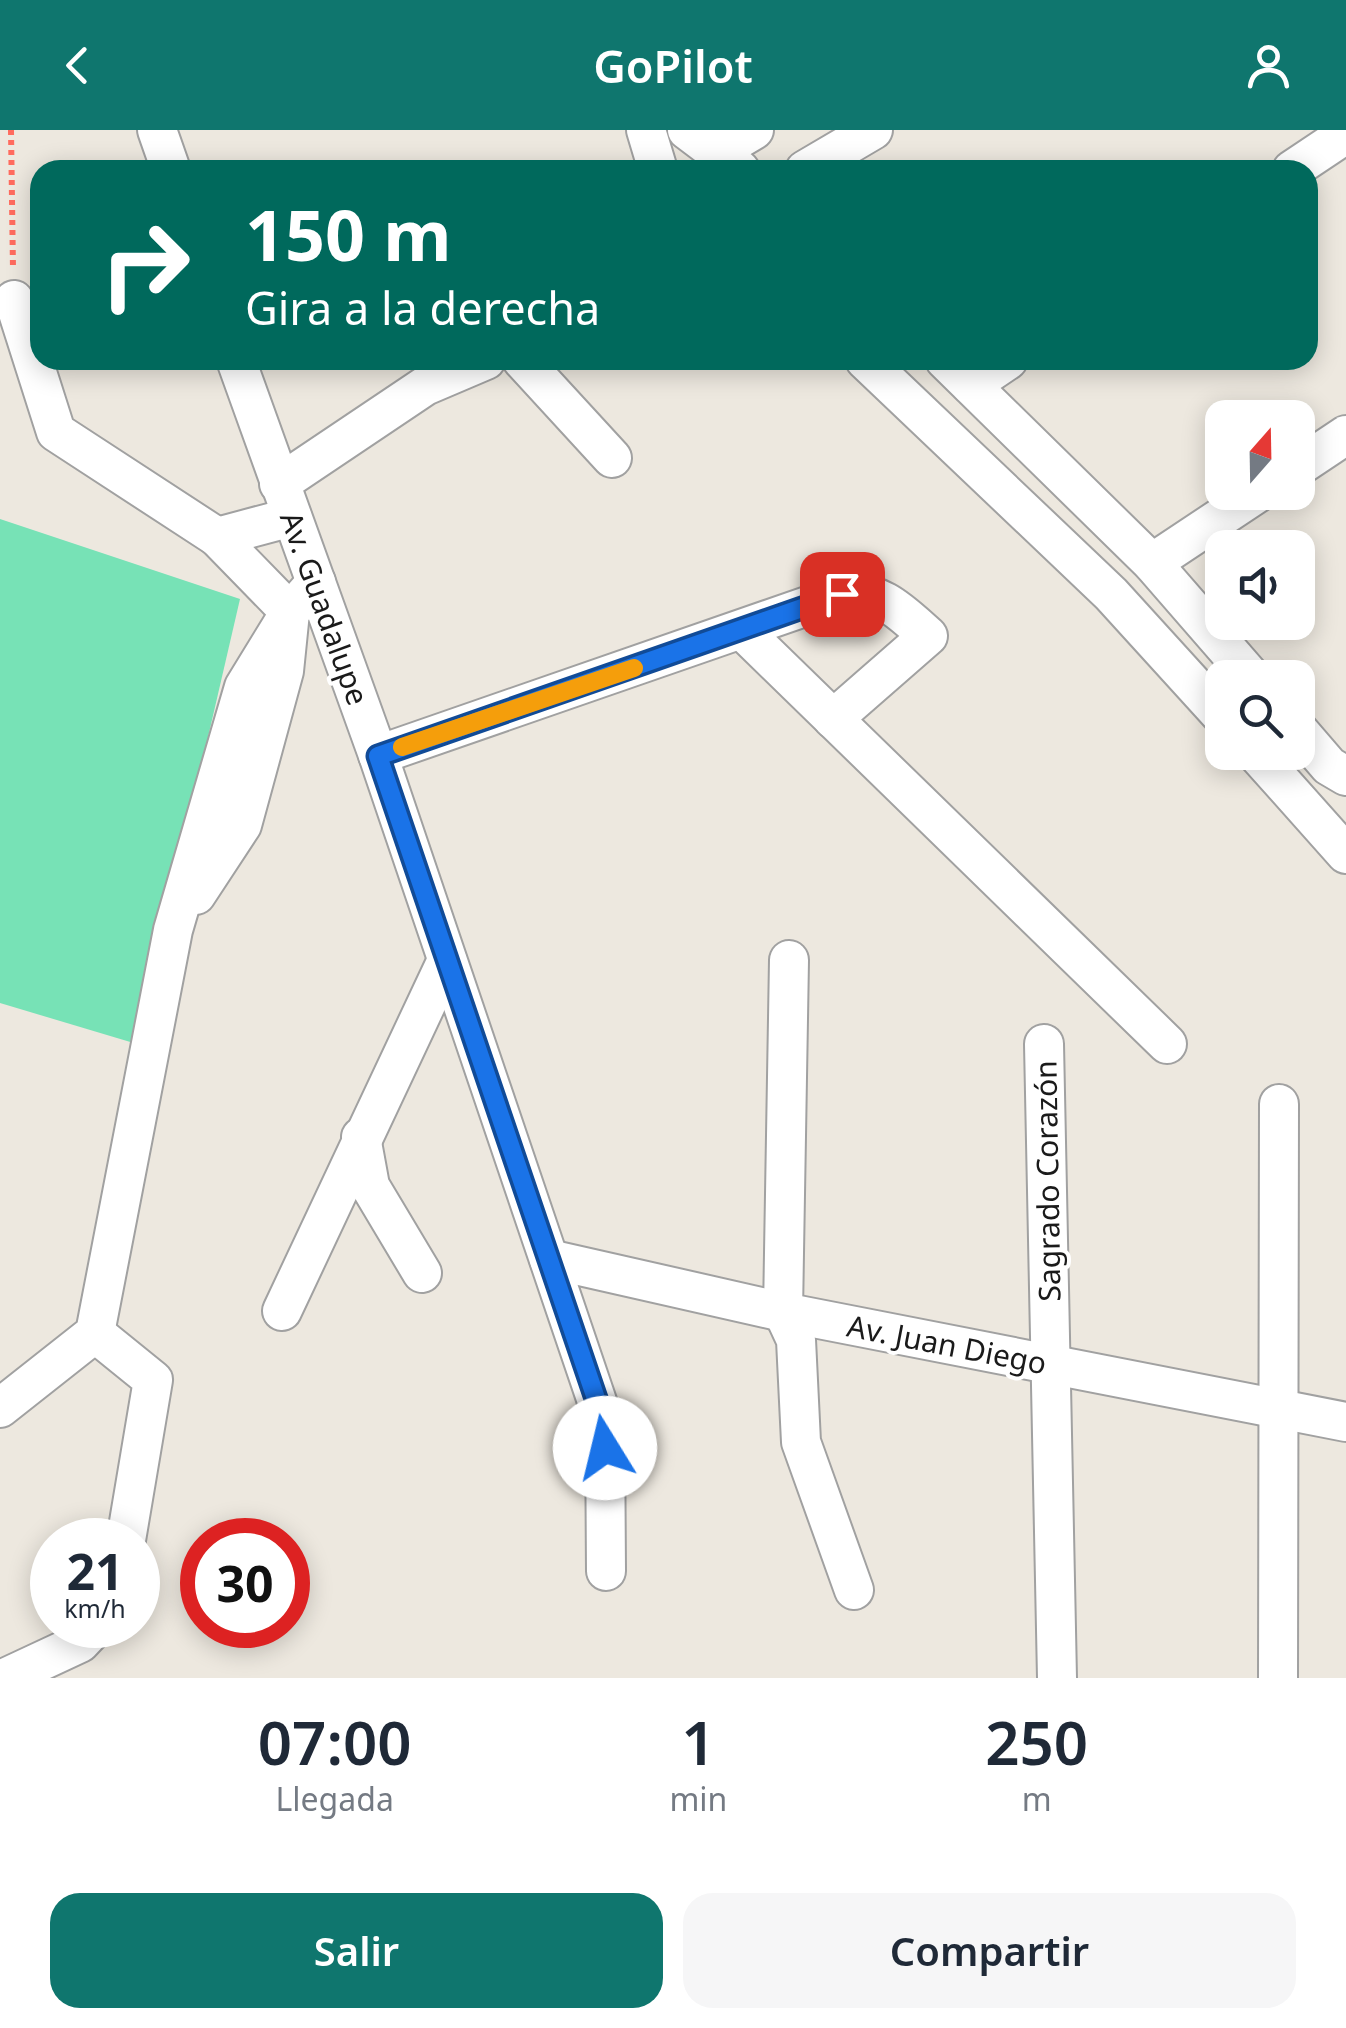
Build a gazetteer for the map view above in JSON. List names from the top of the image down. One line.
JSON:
{"streets":{"street":["Av. Guadalupe","Sagrado Corazón","Av. Juan Diego"]},"crossings":[["Av. Guadalupe","Av. Juan Diego"],["Sagrado Corazón","Av. Juan Diego"]],"north":"top","page":{"header":"GoPilot","turn":["150 m","Gira a la derecha"],"speed":"21 km/h","limit":"30","eta":["07:00","Llegada","1","min","250","m"],"buttons":["Salir","Compartir"]}}
